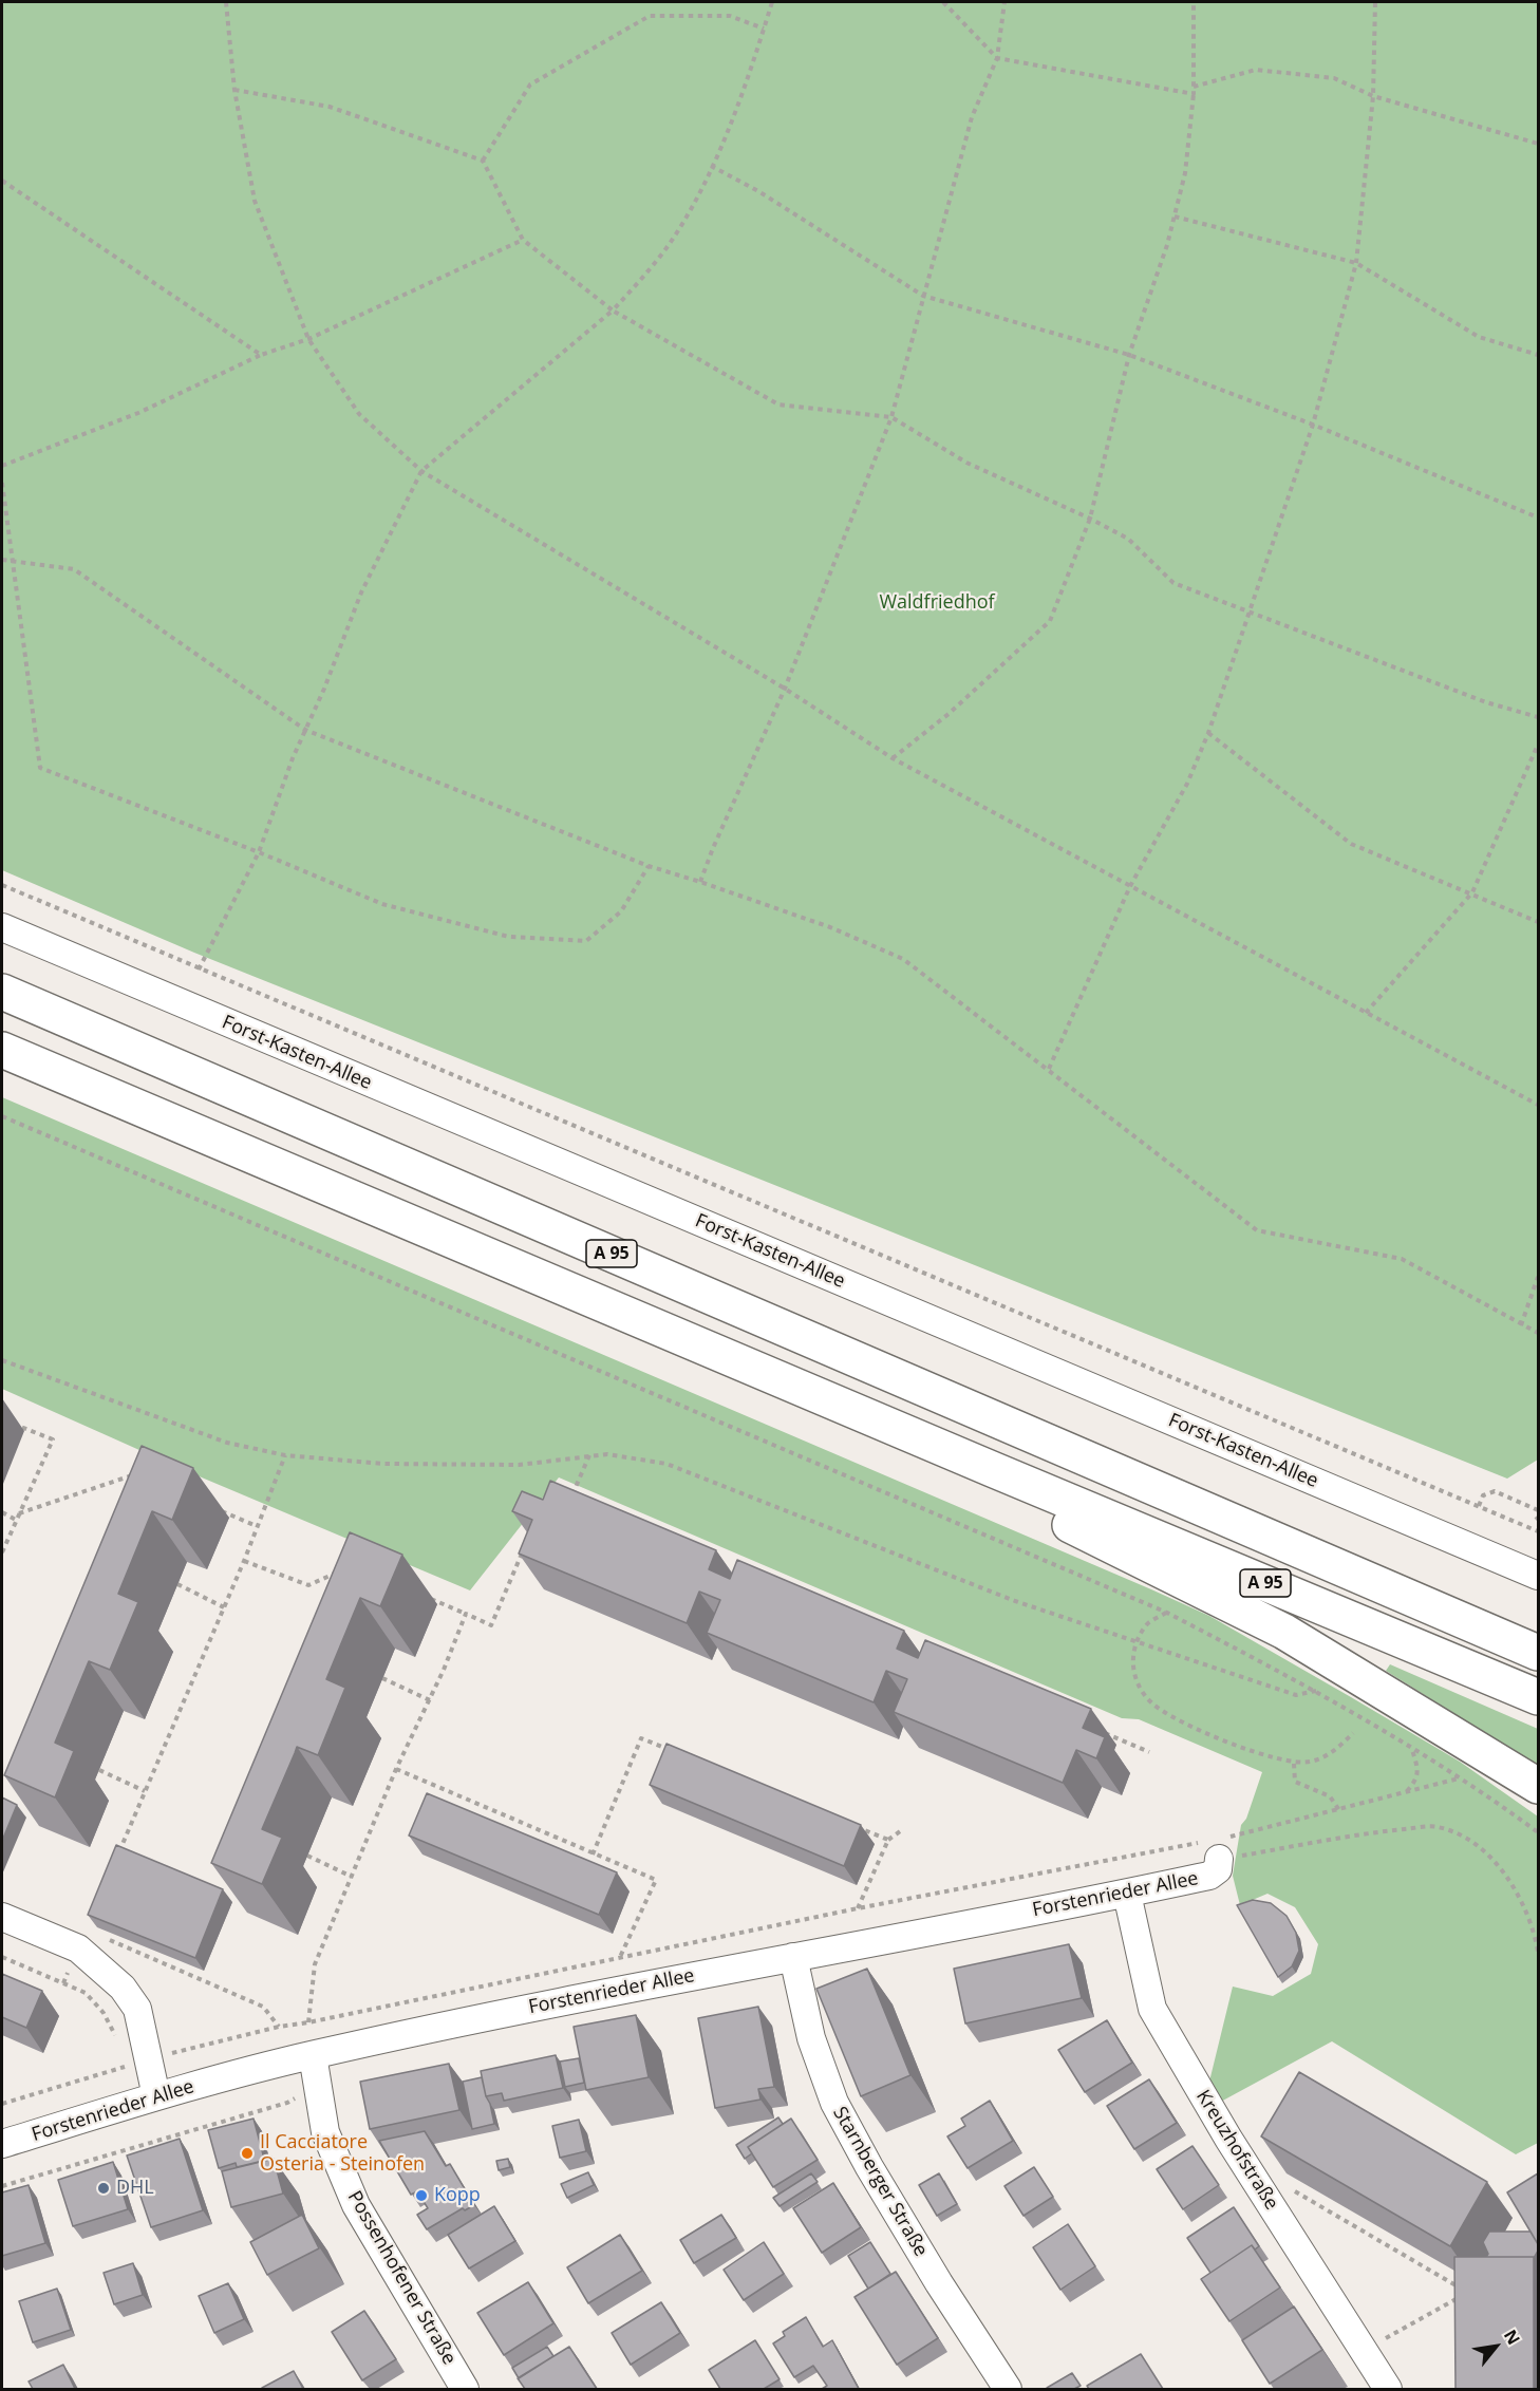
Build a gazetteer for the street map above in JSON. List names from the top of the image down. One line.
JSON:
{"streets":{"highway":["A 95"],"street":["Forst-Kasten-Allee","Forstenrieder Allee","Kreuzhofstraße","Starnberger Straße","Possenhofener Straße"]},"crossings":[["Forstenrieder Allee","Kreuzhofstraße"],["Forstenrieder Allee","Starnberger Straße"],["Forstenrieder Allee","Possenhofener Straße"]],"parks":["Waldfriedhof"],"places":["Il Cacciatore Osteria - Steinofen","DHL","Kopp"],"north":"top right"}
